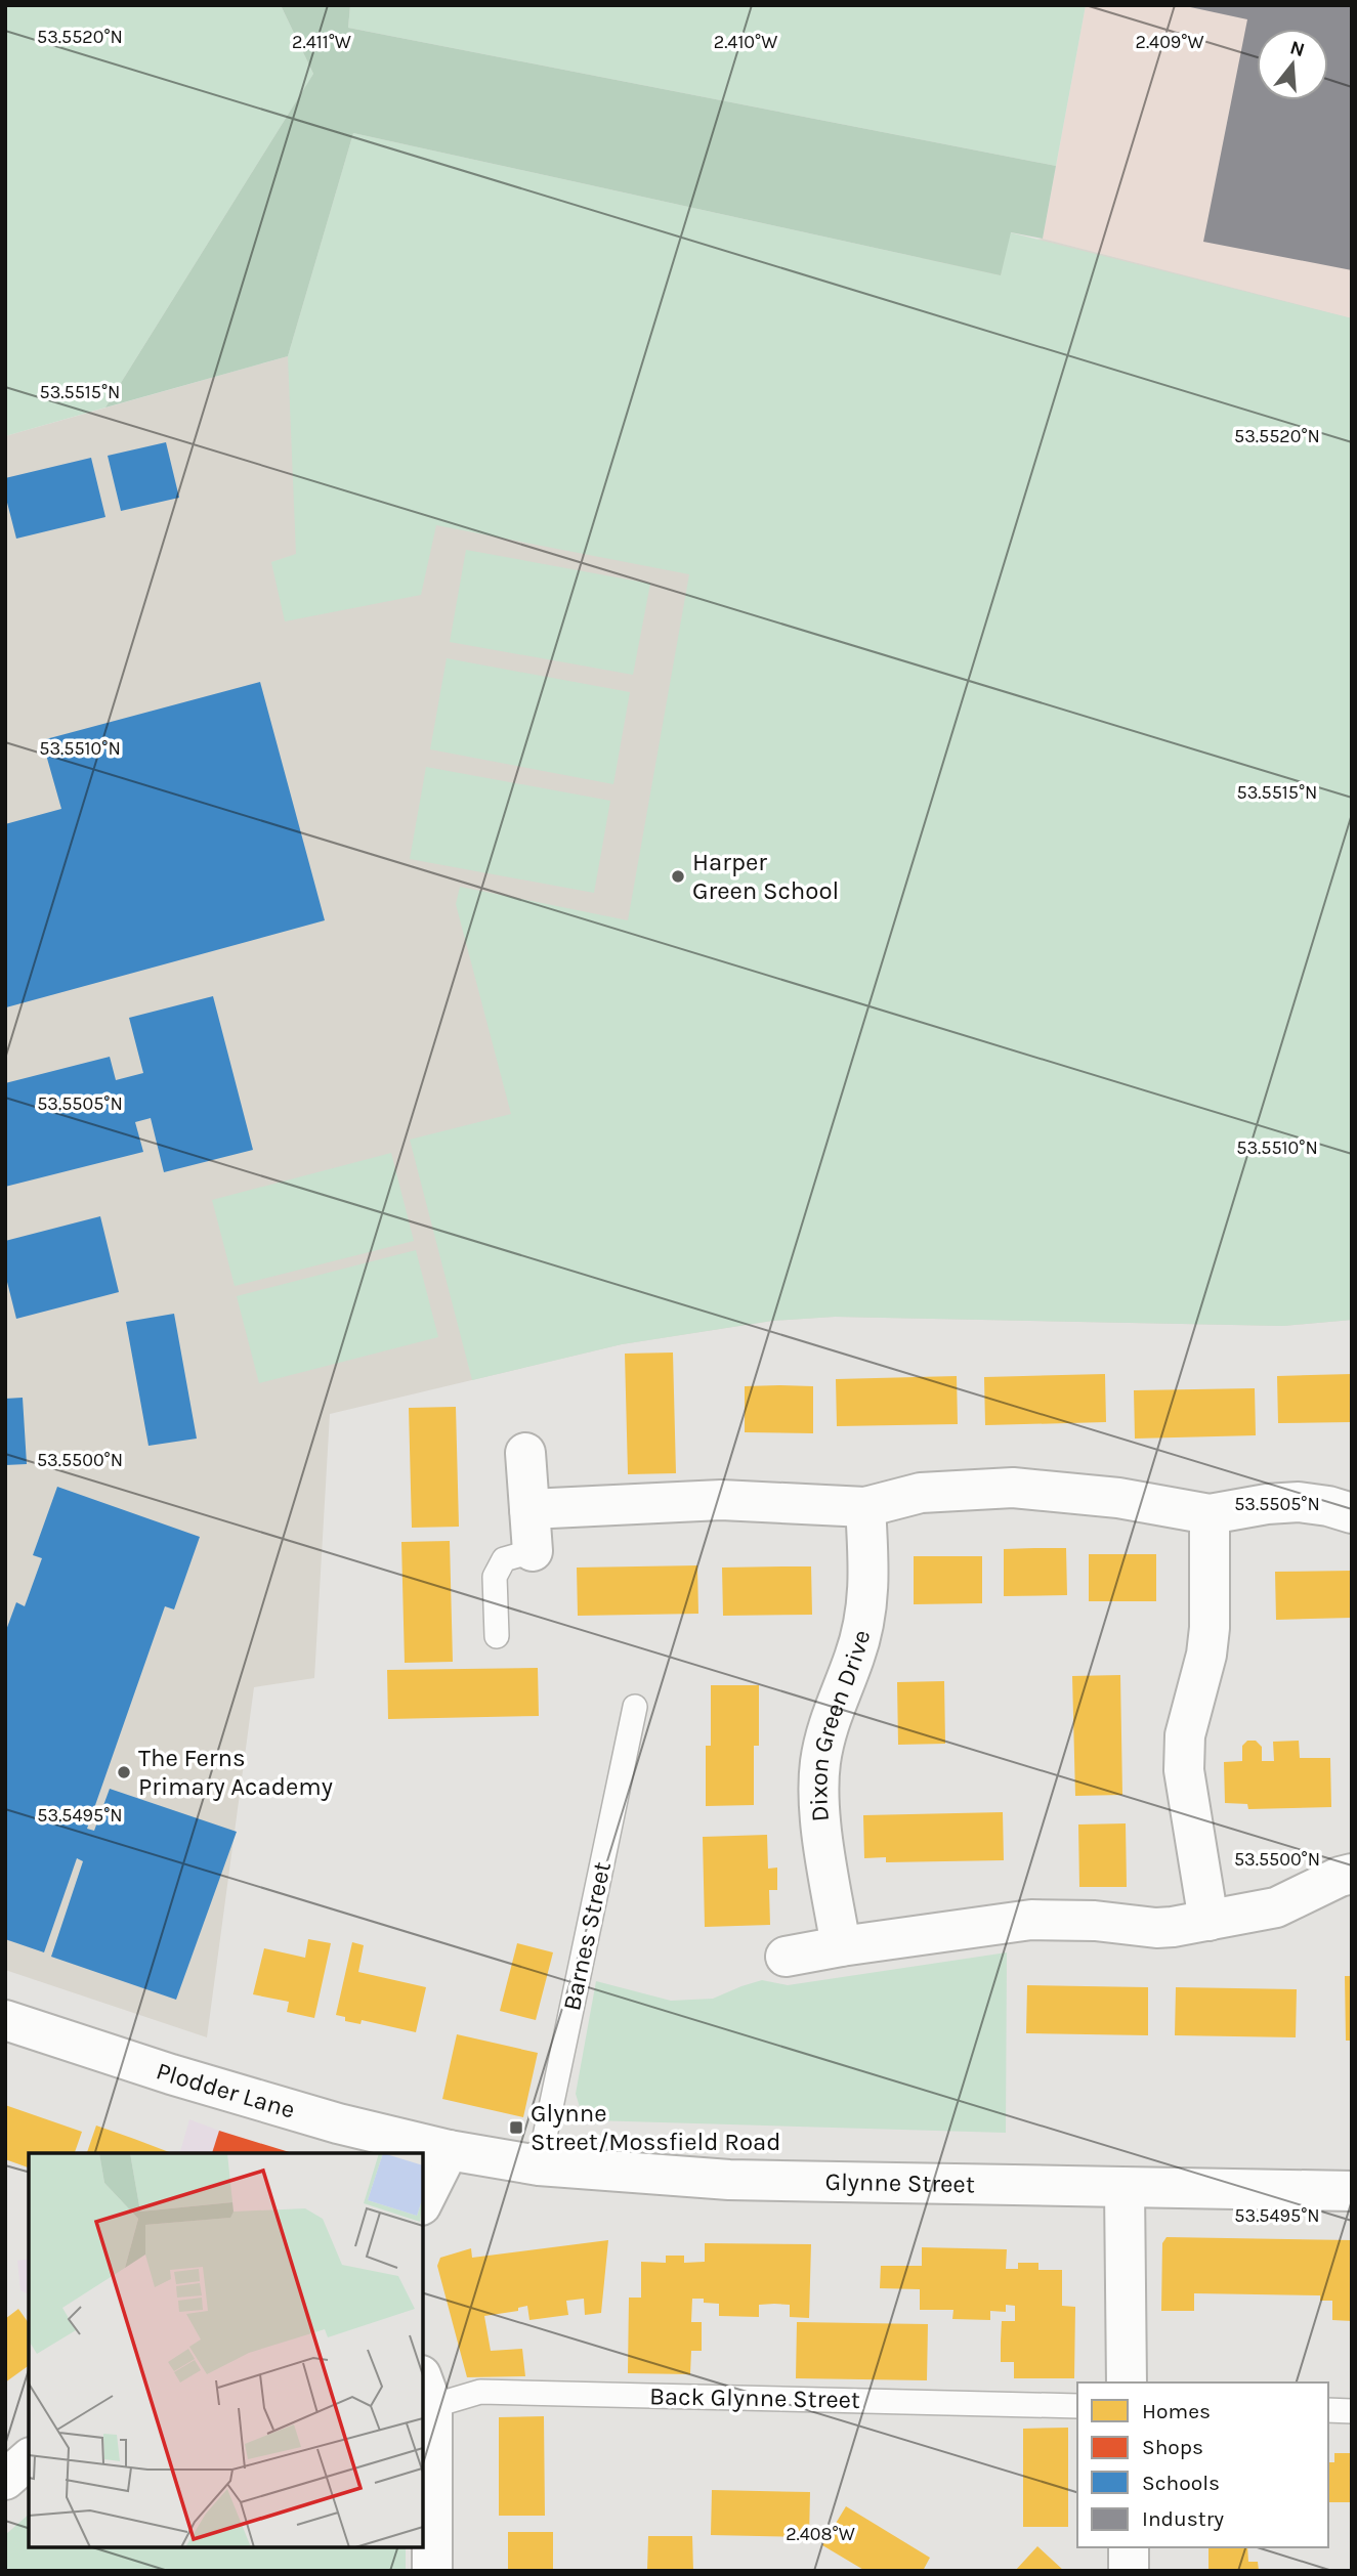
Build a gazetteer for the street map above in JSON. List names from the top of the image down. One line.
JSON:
{"streets":{"street":["Dixon Green Drive","Plodder Lane","Glynne Street"],"lane":["Barnes Street","Back Glynne Street"]},"crossings":[["Barnes Street","Glynne Street"],["Plodder Lane","Glynne Street"]],"places":{"other":["Harper Green School","The Ferns Primary Academy"],"transit":["Glynne Street/Mossfield Road"]},"legend":["Homes","Shops","Schools","Industry"],"north":"top","coordinates":["53.5520°N","2.411°W","2.410°W","2.409°W","53.5515°N","53.5510°N","53.5505°N","53.5500°N","53.5495°N","2.408°W"]}
